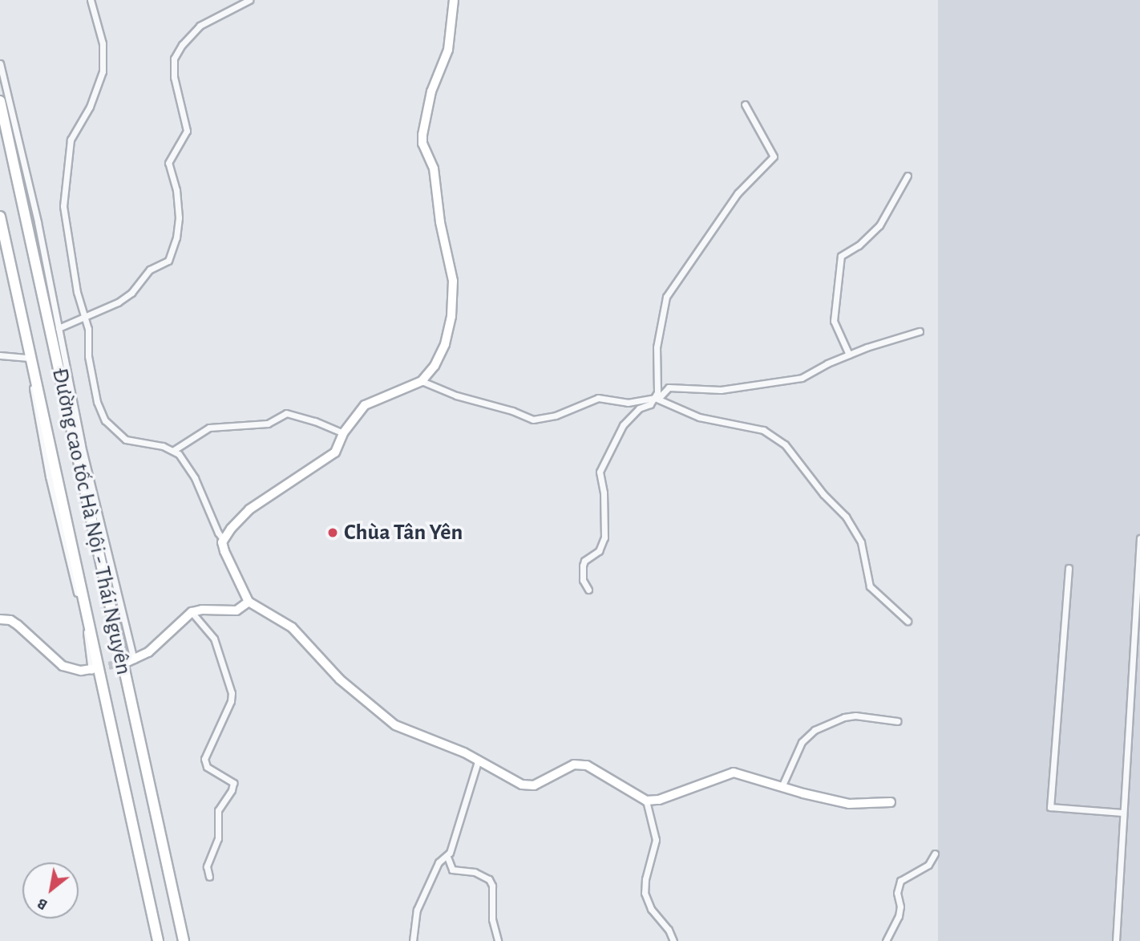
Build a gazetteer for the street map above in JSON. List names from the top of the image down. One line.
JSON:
{"streets":{"highway":["Đường cao tốc Hà Nội - Thái Nguyên"]},"places":["Chùa Tân Yên"],"north":"bottom left"}
